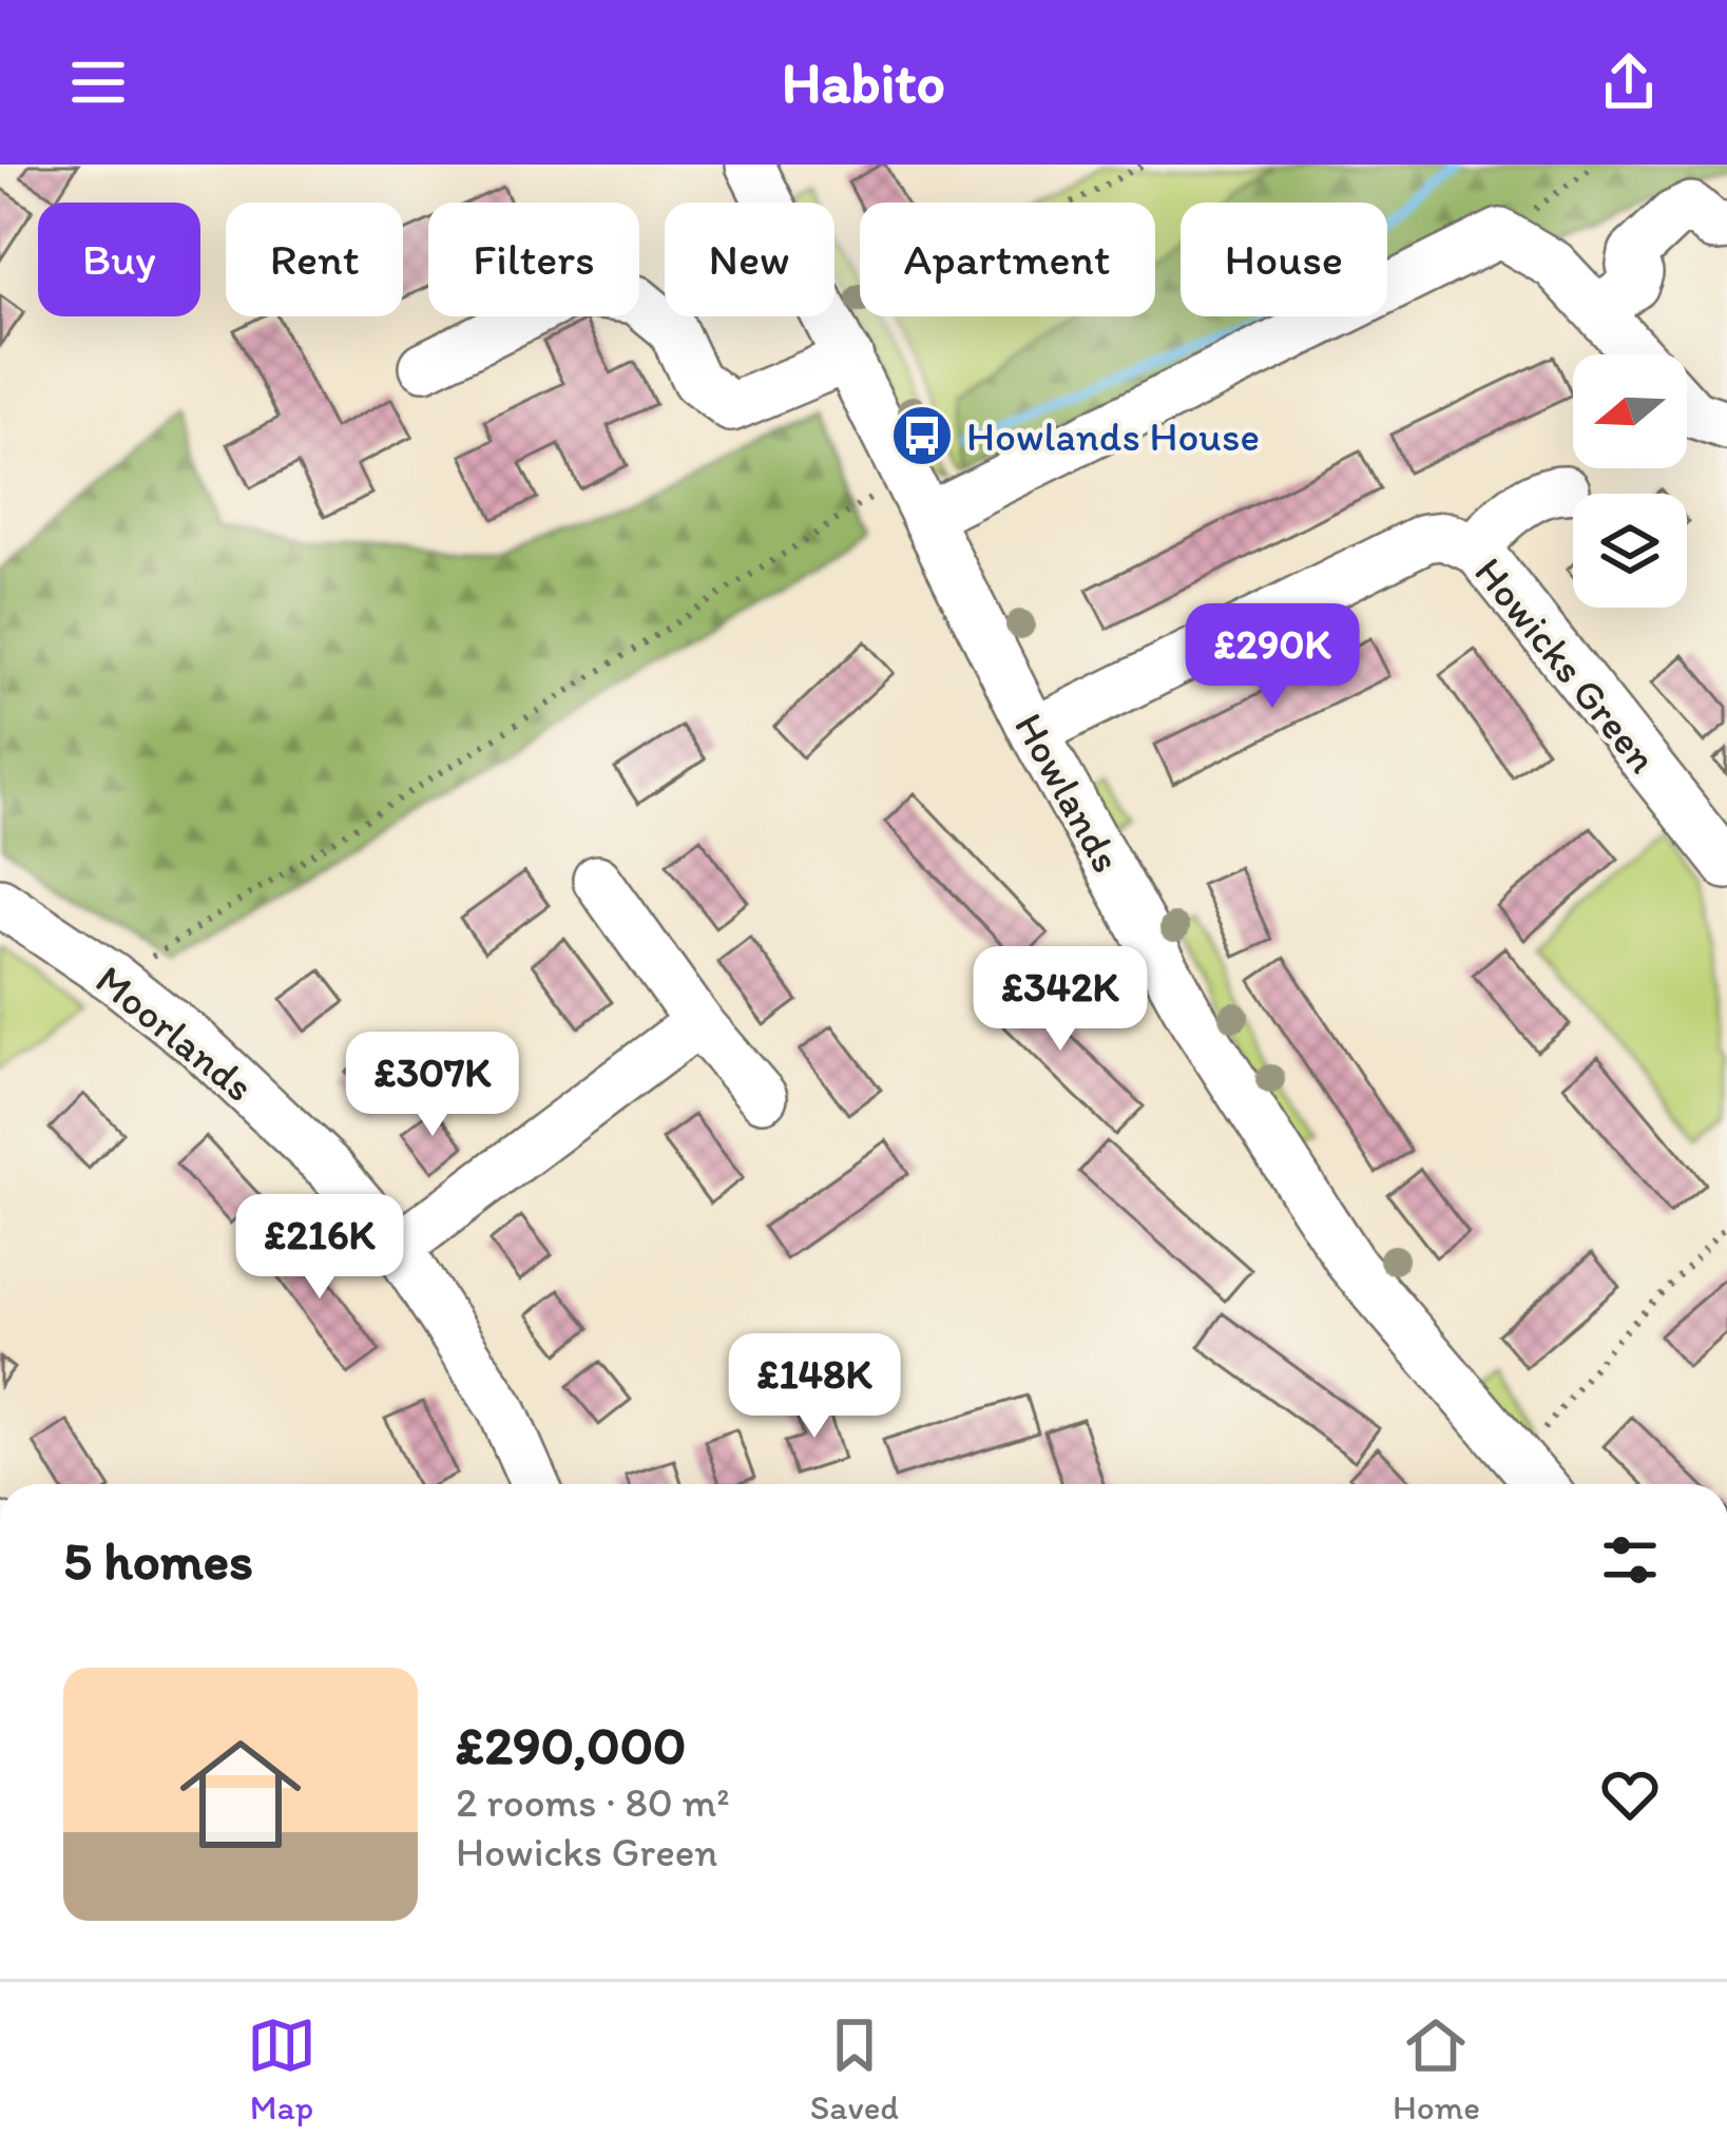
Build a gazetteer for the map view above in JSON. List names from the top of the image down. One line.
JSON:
{"streets":{"street":["Howicks Green","Howlands","Moorlands"]},"crossings":[["Howicks Green","Howlands"]],"places":{"bus stop":["Howlands House"]},"north":"left","page":{"header":"Habito","chip":["Buy","Rent","Filters","New","Apartment","House"],"price":["£290K","£342K","£307K","£216K","£148K"],"heading":"5 homes","list":[{"name":"£290,000","note":"2 rooms · 80 m² · Howicks Green"}],"tabs":["Map","Saved","Home"]}}
